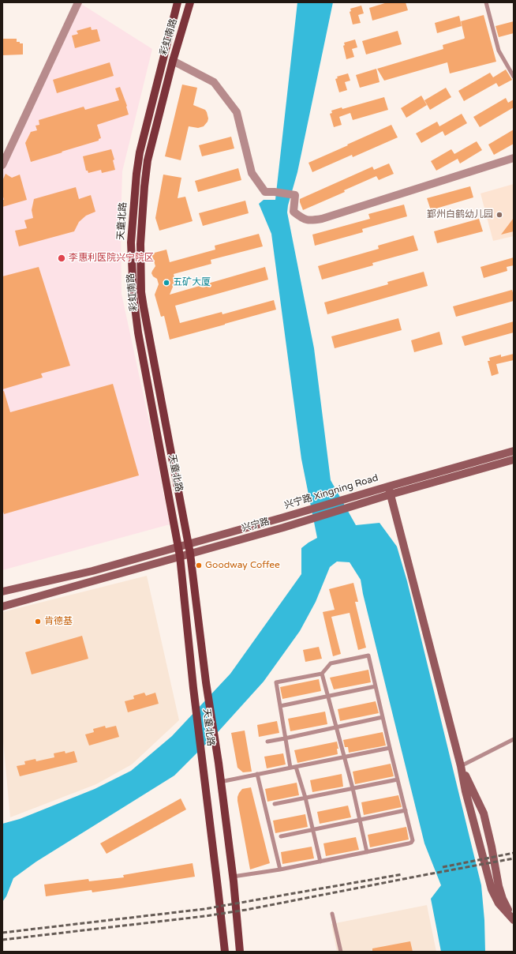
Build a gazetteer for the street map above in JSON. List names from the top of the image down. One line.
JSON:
{"streets":{"main road":["彩虹南路","天童北路","兴宁路 Xingning Road","兴宁路"]},"crossings":[["彩虹南路","天童北路"],["彩虹南路","兴宁路"],["天童北路","兴宁路"],["兴宁路 Xingning Road","兴宁路"]],"places":["鄞州白鹤幼儿园","李惠利医院兴宁院区","五矿大厦","Goodway Coffee","肯德基"]}
